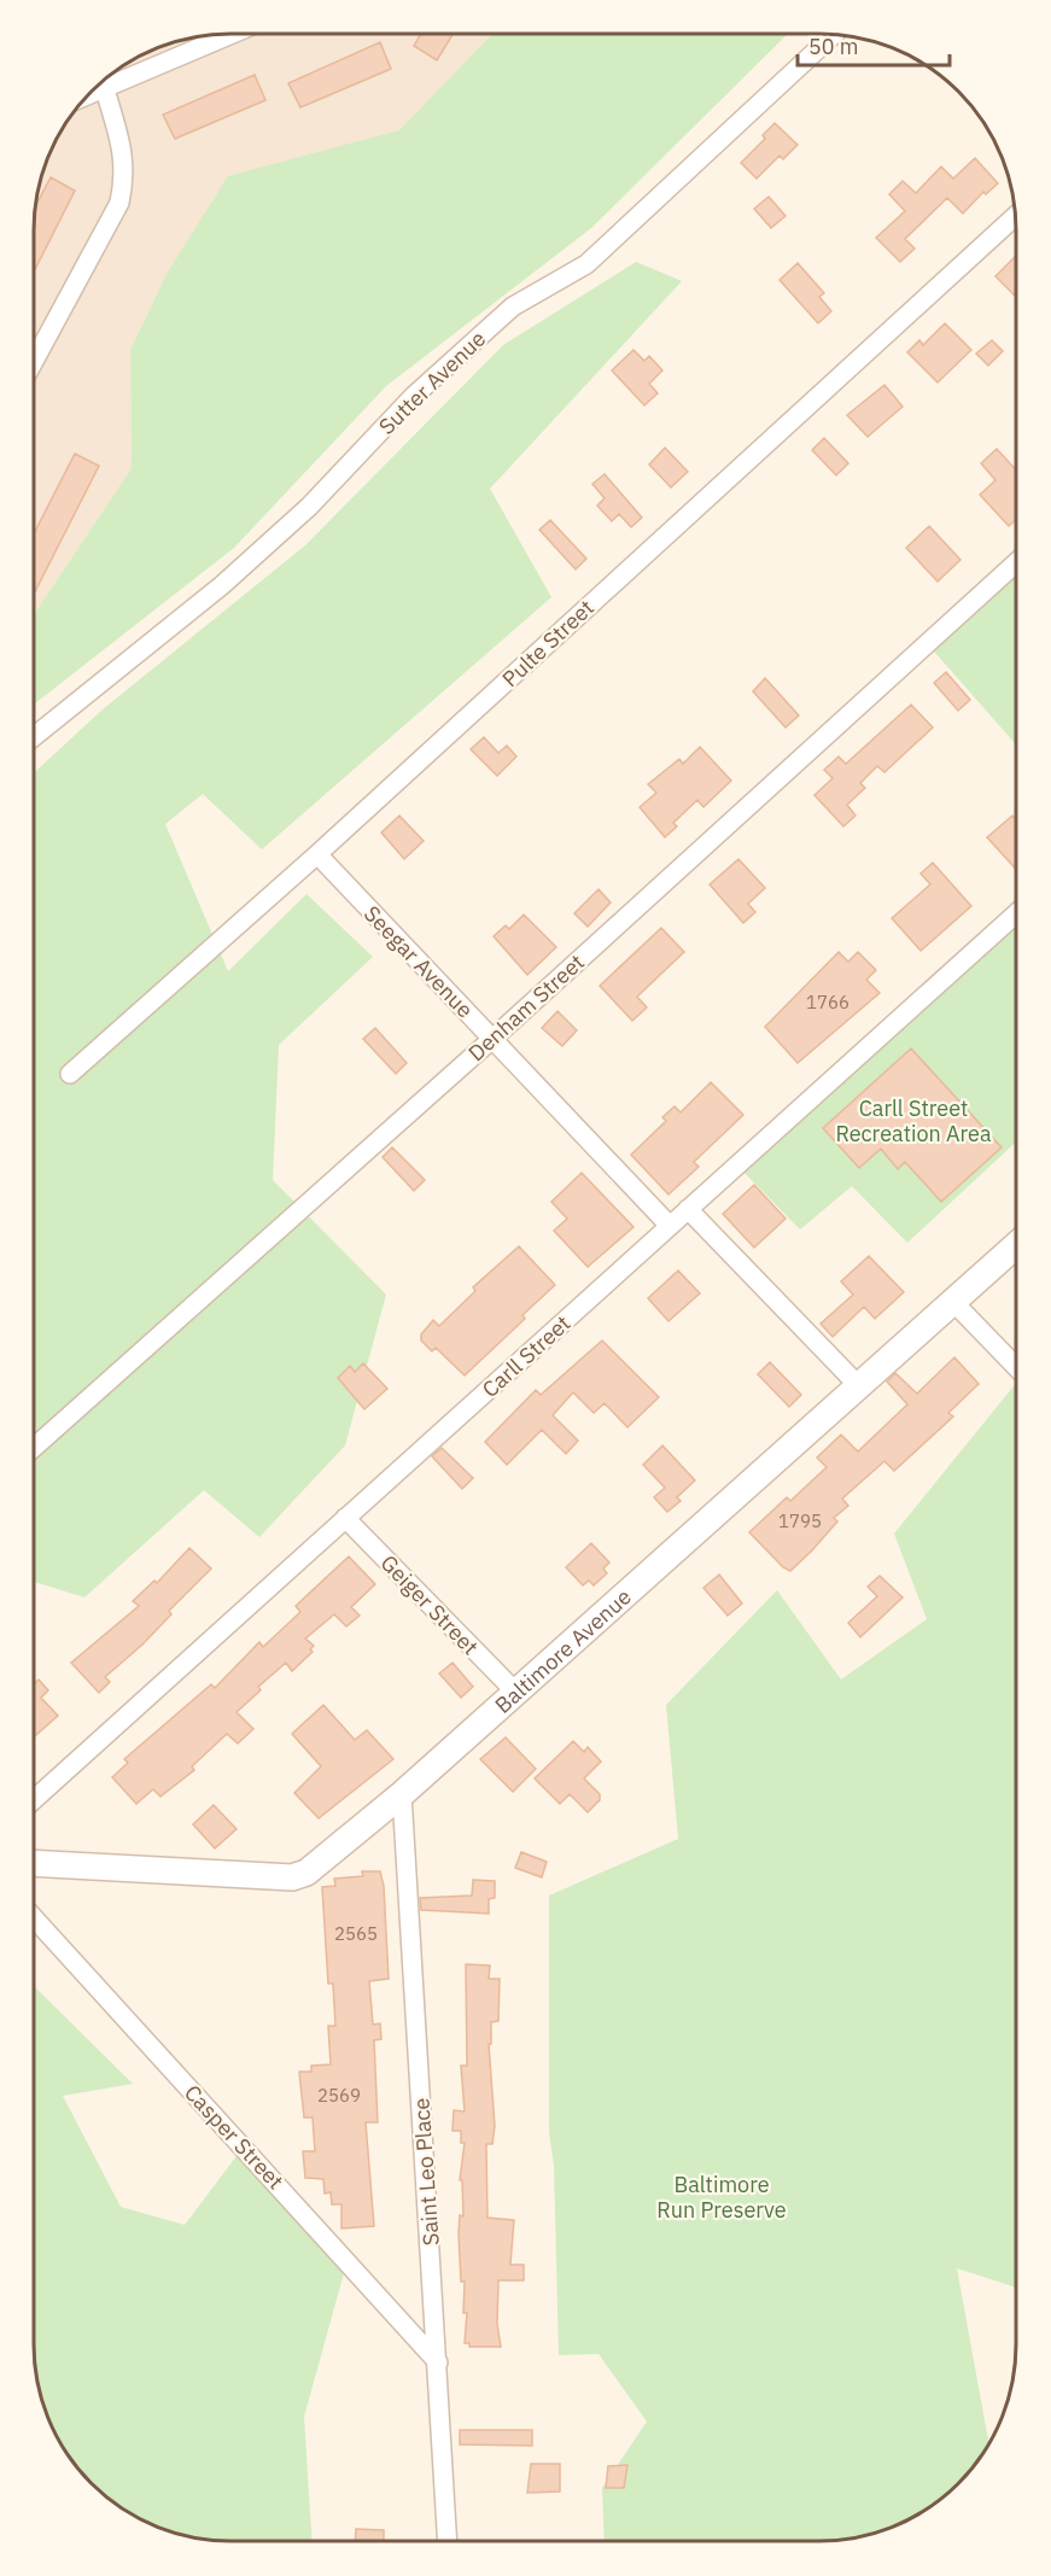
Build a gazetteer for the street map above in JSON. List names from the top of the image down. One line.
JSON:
{"streets":{"street":["Sutter Avenue","Pulte Street","Seegar Avenue","Denham Street","Carll Street","Geiger Street","Baltimore Avenue","Casper Street","Saint Leo Place"]},"crossings":[["Pulte Street","Seegar Avenue"],["Seegar Avenue","Denham Street"],["Seegar Avenue","Carll Street"],["Carll Street","Geiger Street"],["Geiger Street","Baltimore Avenue"],["Baltimore Avenue","Saint Leo Place"],["Casper Street","Saint Leo Place"]],"parks":["Carll Street Recreation Area","Baltimore Run Preserve"],"house_numbers":["1766","1795","2565","2569"],"scale_bar":"50 m"}
